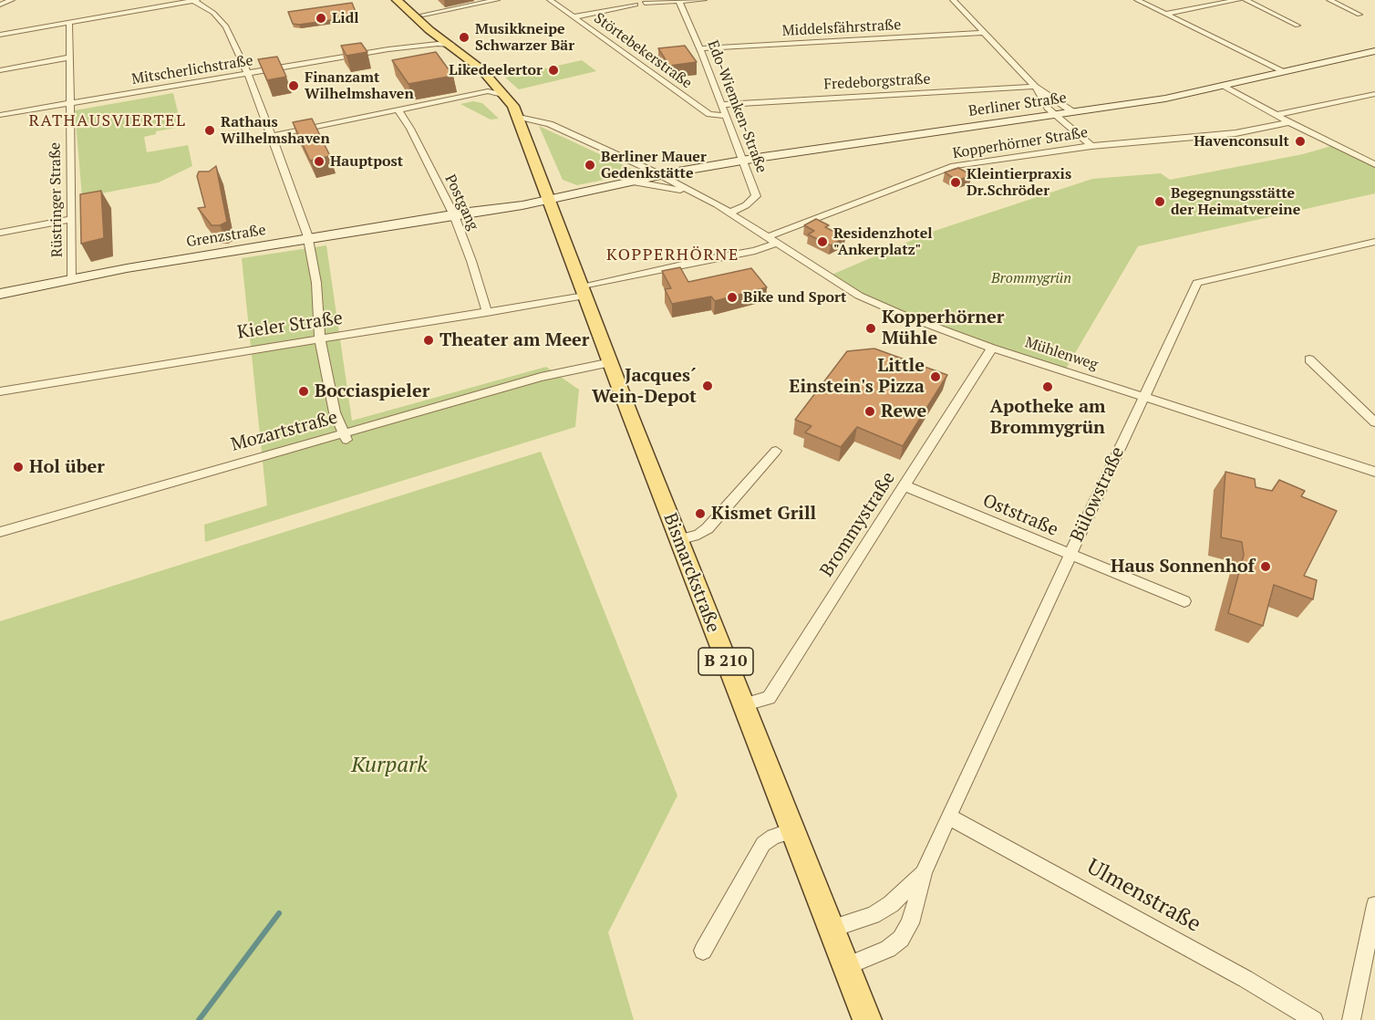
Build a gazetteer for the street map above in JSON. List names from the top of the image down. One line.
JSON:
{"streets":{"main road":["Berliner Straße","Grenzstraße","Bismarckstraße","B 210"],"street":["Middelsfährstraße","Störtebekerstraße","Mitscherlichstraße","Fredeborgstraße","Edo-Wiemken-Straße","Kopperhörner Straße","Rüstringer Straße","Postgang","Kieler Straße","Mühlenweg","Mozartstraße","Bülowstraße","Oststraße","Brommystraße","Ulmenstraße"]},"crossings":[["Middelsfährstraße","Edo-Wiemken-Straße"],["Störtebekerstraße","Edo-Wiemken-Straße"],["Mitscherlichstraße","Rüstringer Straße"],["Mitscherlichstraße","Bismarckstraße"],["Fredeborgstraße","Edo-Wiemken-Straße"],["Berliner Straße","Edo-Wiemken-Straße"],["Berliner Straße","Grenzstraße"],["Berliner Straße","Mühlenweg"],["Edo-Wiemken-Straße","Mühlenweg"],["Kopperhörner Straße","Mühlenweg"],["Rüstringer Straße","Grenzstraße"],["Postgang","Grenzstraße"],["Postgang","Kieler Straße"],["Grenzstraße","Bismarckstraße"],["Kieler Straße","Bismarckstraße"],["Mühlenweg","Bülowstraße"],["Mühlenweg","Brommystraße"],["Mühlenweg","Bismarckstraße"],["Mozartstraße","Bismarckstraße"],["Bülowstraße","Oststraße"],["Bülowstraße","Bismarckstraße"],["Bülowstraße","Ulmenstraße"],["Oststraße","Brommystraße"],["Brommystraße","Bismarckstraße"]],"districts":["RATHAUSVIERTEL","KOPPERHÖRNE"],"parks":["Brommygrün","Kurpark"],"places":["Lidl","Musikkneipe Schwarzer Bär","Likedeelertor","Finanzamt Wilhelmshaven","Rathaus Wilhelmshaven","Havenconsult","Hauptpost","Berliner Mauer Gedenkstätte","Kleintierpraxis Dr.Schröder","Begegnungsstätte der Heimatvereine","Residenzhotel \"Ankerplatz\"","Bike und Sport","Kopperhörner Mühle","Theater am Meer","Little Einstein's Pizza","Jacques´ Wein-Depot","Apotheke am Brommygrün","Bocciaspieler","Rewe","Hol über","Kismet Grill","Haus Sonnenhof"]}
